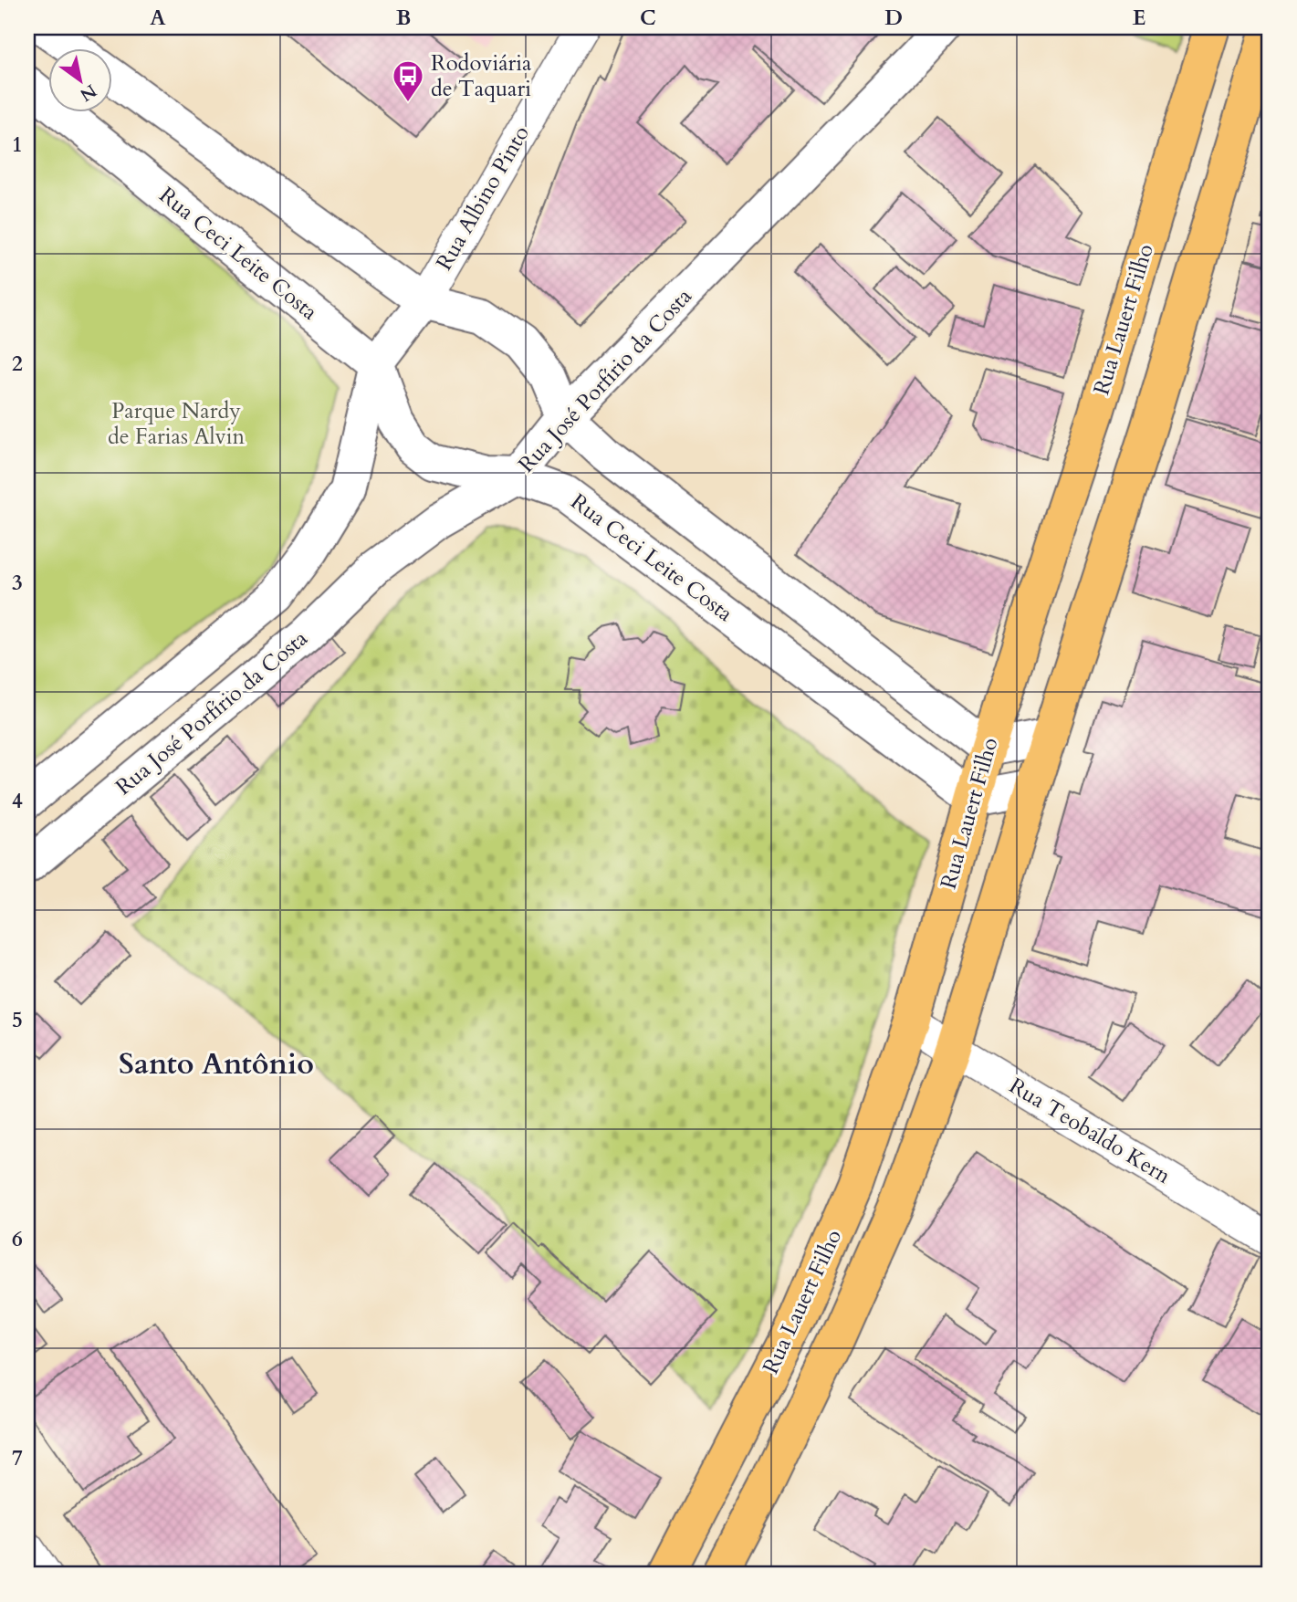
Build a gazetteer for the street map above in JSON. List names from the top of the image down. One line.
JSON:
{"streets":{"main road":["Rua Lauert Filho"],"street":["Rua Albino Pinto","Rua Ceci Leite Costa","Rua José Porfírio da Costa","Rua Teobaldo Kern"]},"crossings":[["Rua Albino Pinto","Rua Ceci Leite Costa"],["Rua Albino Pinto","Rua José Porfírio da Costa"],["Rua Ceci Leite Costa","Rua Lauert Filho"],["Rua Ceci Leite Costa","Rua José Porfírio da Costa"],["Rua Lauert Filho","Rua Teobaldo Kern"]],"districts":["Santo Antônio"],"parks":["Parque Nardy de Farias Alvin"],"places":{"bus stop":["Rodoviária de Taquari"]},"north":"bottom right","grid":{"columns":["A","B","C","D","E"],"rows":["1","2","3","4","5","6","7"]}}
